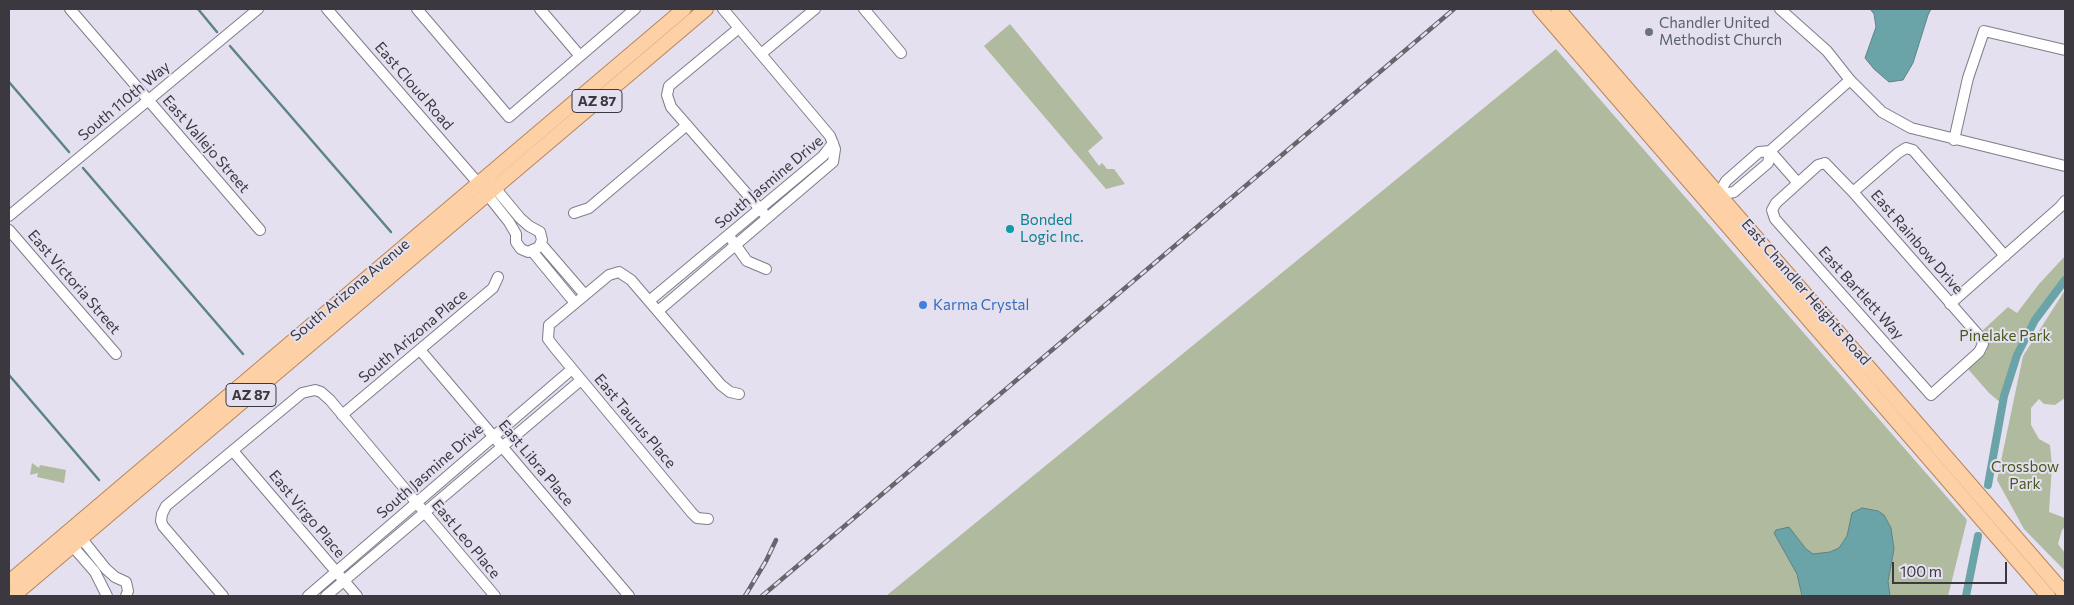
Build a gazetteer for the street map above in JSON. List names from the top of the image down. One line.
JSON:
{"streets":{"main road":["AZ 87","South Arizona Avenue","East Chandler Heights Road"],"street":["East Cloud Road","South 110th Way","East Vallejo Street","South Jasmine Drive","East Rainbow Drive","East Victoria Street","East Bartlett Way","South Arizona Place","East Taurus Place","East Libra Place","East Virgo Place","East Leo Place"]},"crossings":[["East Cloud Road","South Arizona Avenue"],["South 110th Way","East Vallejo Street"],["South Jasmine Drive","East Taurus Place"],["South Jasmine Drive","East Libra Place"],["South Jasmine Drive","East Virgo Place"],["South Jasmine Drive","East Leo Place"],["East Rainbow Drive","East Bartlett Way"],["South Arizona Place","East Libra Place"],["South Arizona Place","East Leo Place"],["East Virgo Place","East Leo Place"]],"parks":["Pinelake Park","Crossbow Park"],"places":["Chandler United Methodist Church","Bonded Logic Inc.","Karma Crystal"],"scale_bar":"100 m"}
